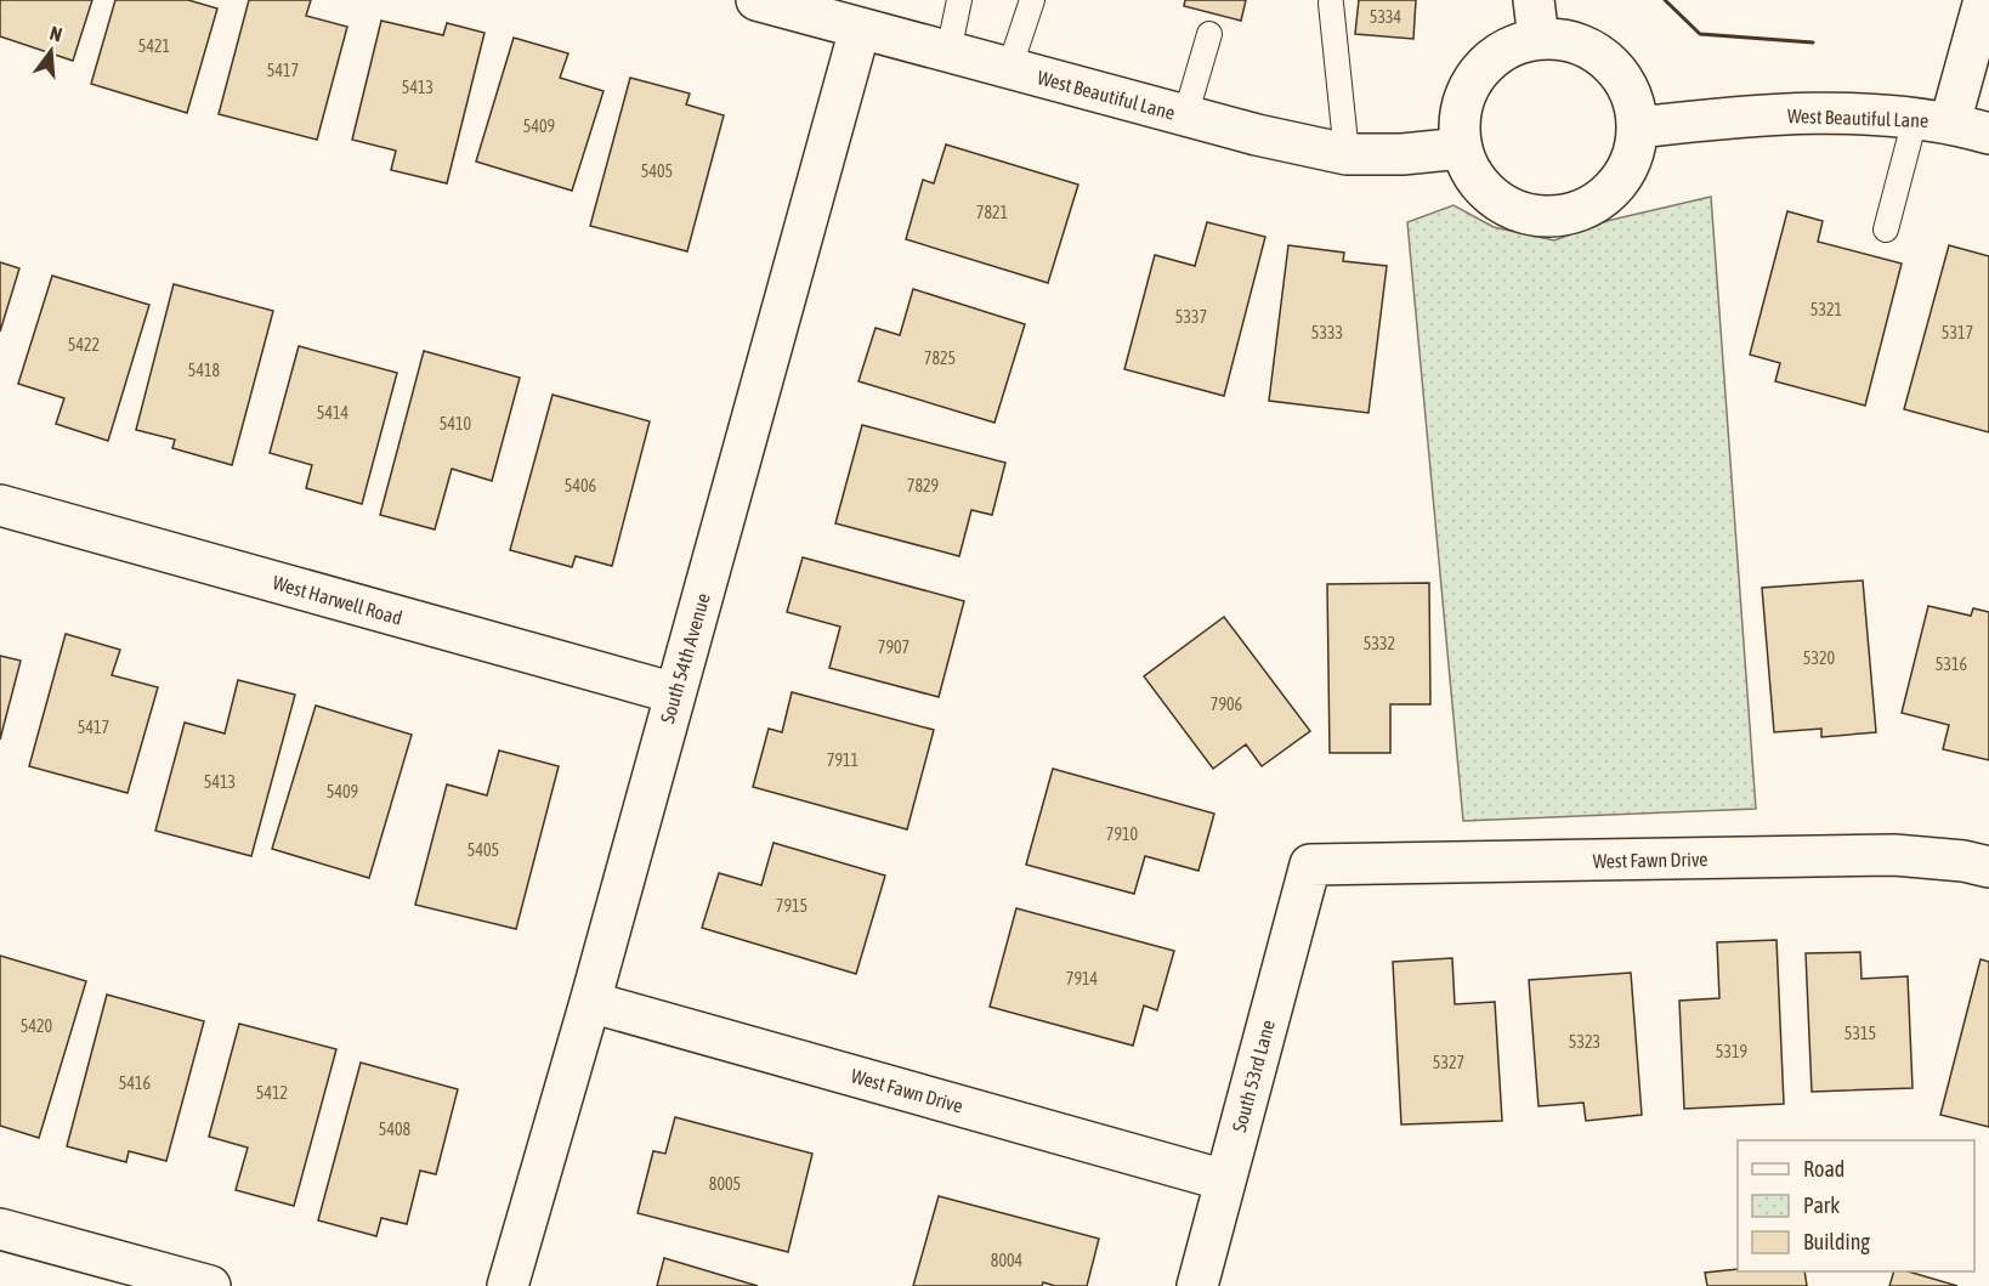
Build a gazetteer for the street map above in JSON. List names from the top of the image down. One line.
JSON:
{"streets":{"street":["West Beautiful Lane","West Harwell Road","South 54th Avenue","West Fawn Drive","South 53rd Lane"]},"crossings":[["West Beautiful Lane","South 54th Avenue"],["West Harwell Road","South 54th Avenue"],["South 54th Avenue","West Fawn Drive"],["West Fawn Drive","South 53rd Lane"]],"house_numbers":["5334","5421","5417","5413","5409","5405","7821","5321","5337","5333","5317","5422","7825","5418","5414","5410","5406","7829","5332","7907","5320","5316","7906","5417","7911","5413","5409","7910","5405","7915","7914","5420","5315","5323","5319","5327","5416","5412","5408","8005","8004"],"legend":["Road","Park","Building"],"north":"top"}
